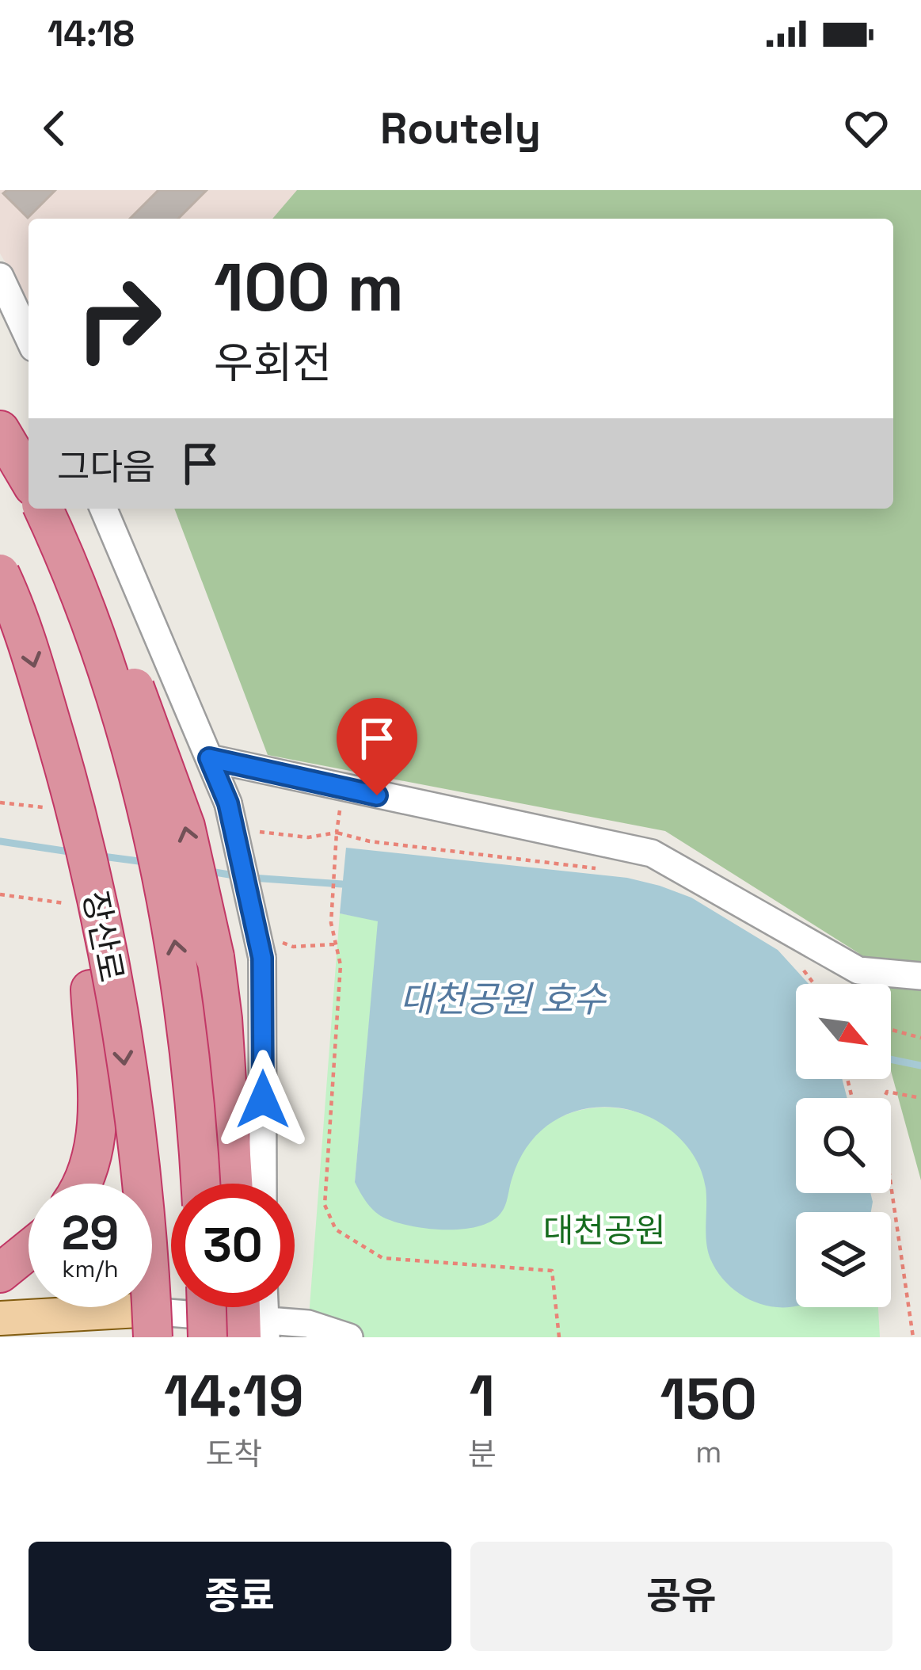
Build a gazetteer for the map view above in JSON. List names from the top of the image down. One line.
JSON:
{"streets":{"highway":["장산로"]},"water":["대천공원 호수"],"parks":["대천공원"],"north":"bottom right","page":{"status":"14:18","header":"Routely","turn":["100 m","우회전"],"then":"그다음","speed":"29 km/h","limit":"30","eta":["14:19","도착","1","분","150","m"],"buttons":["종료","공유"]}}
